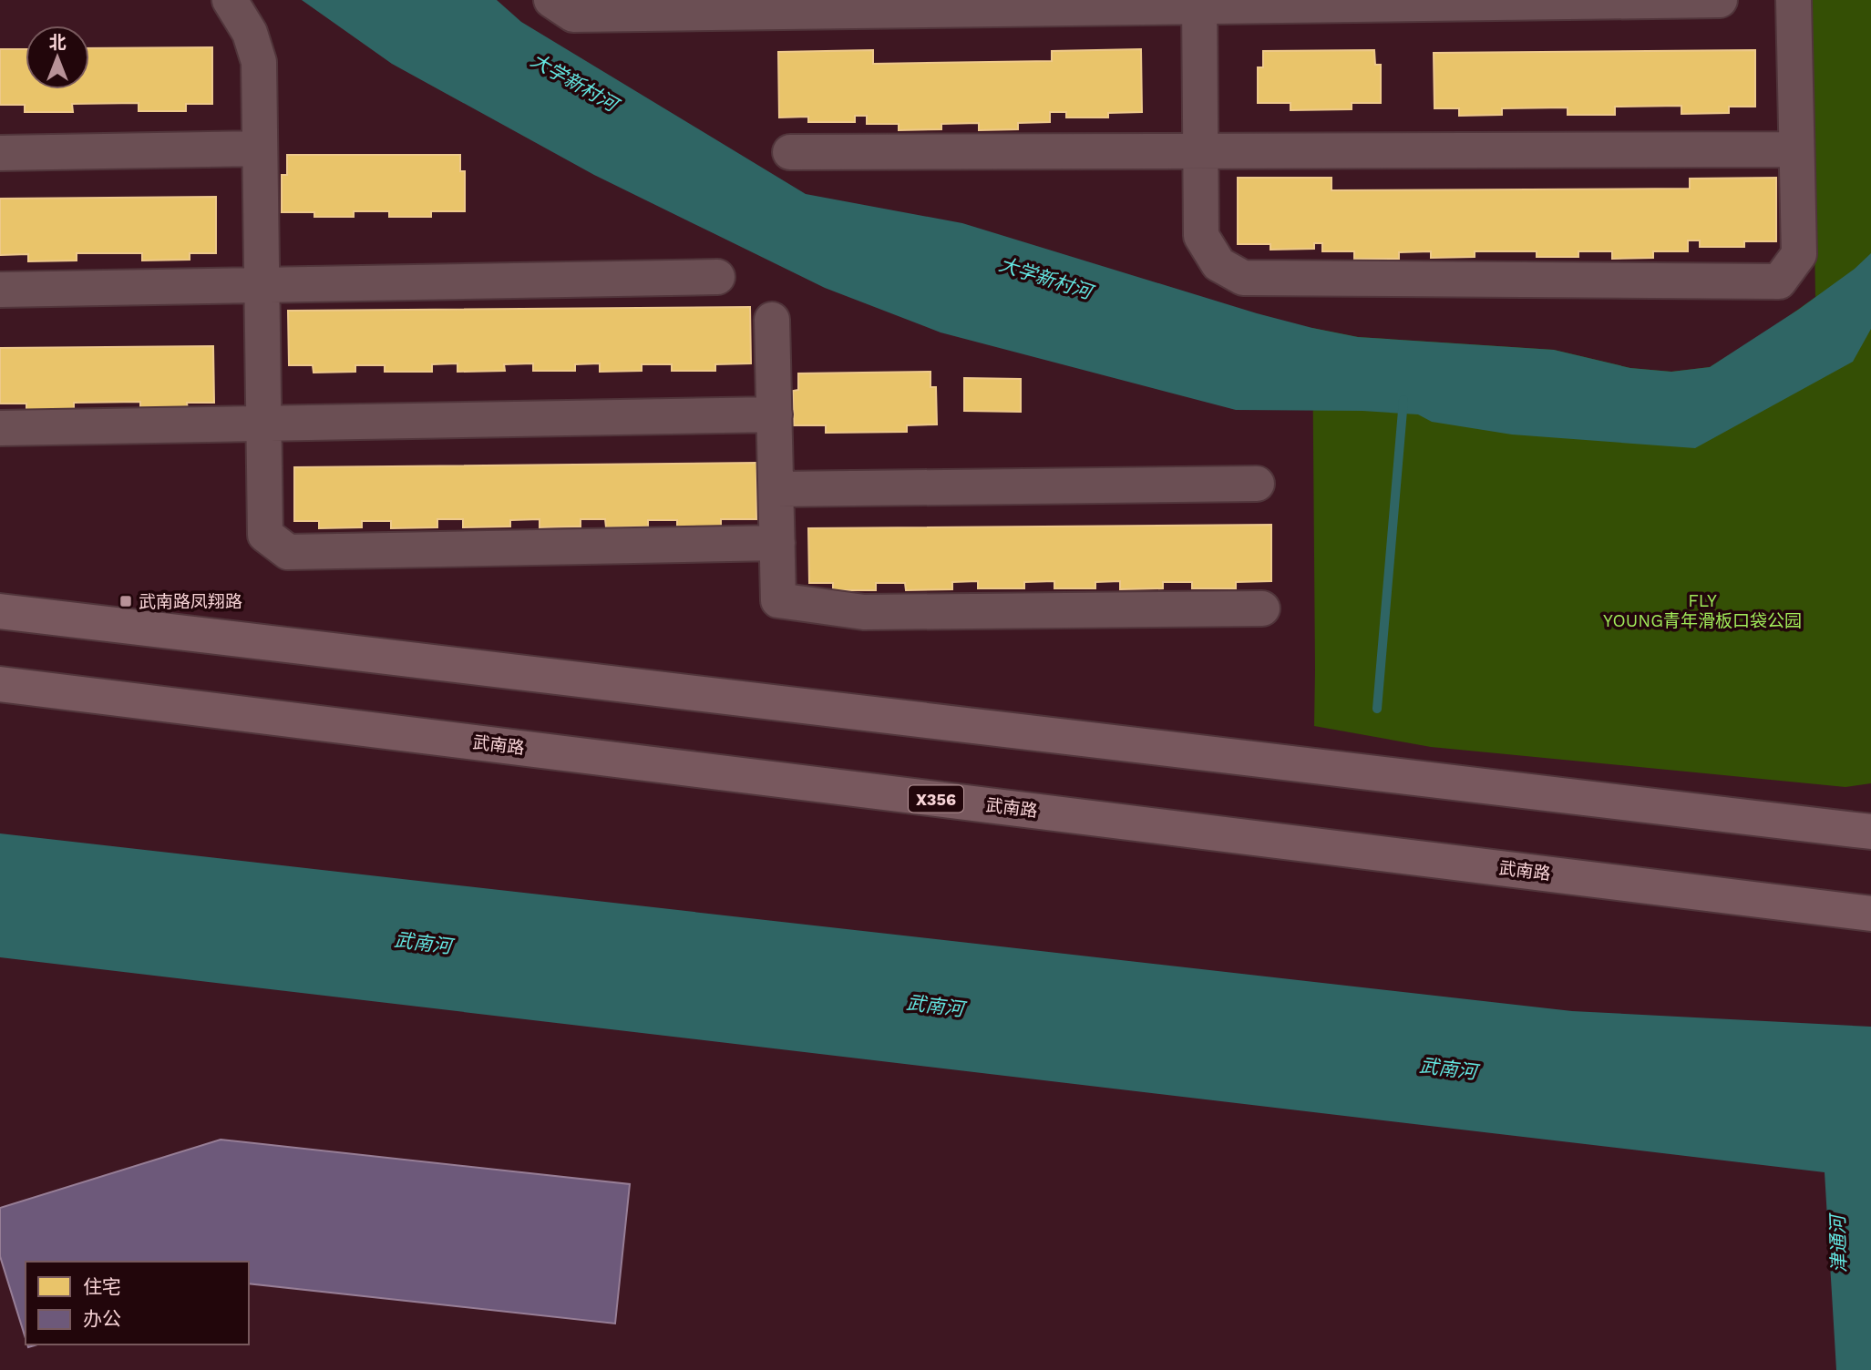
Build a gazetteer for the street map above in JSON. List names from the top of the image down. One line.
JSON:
{"streets":{"main road":["武南路","X356"]},"water":["大学新村河","武南河","津通河"],"parks":["FLY YOUNG青年滑板口袋公园"],"places":{"transit":["武南路凤翔路"]},"legend":["住宅","办公"],"north":"top"}
